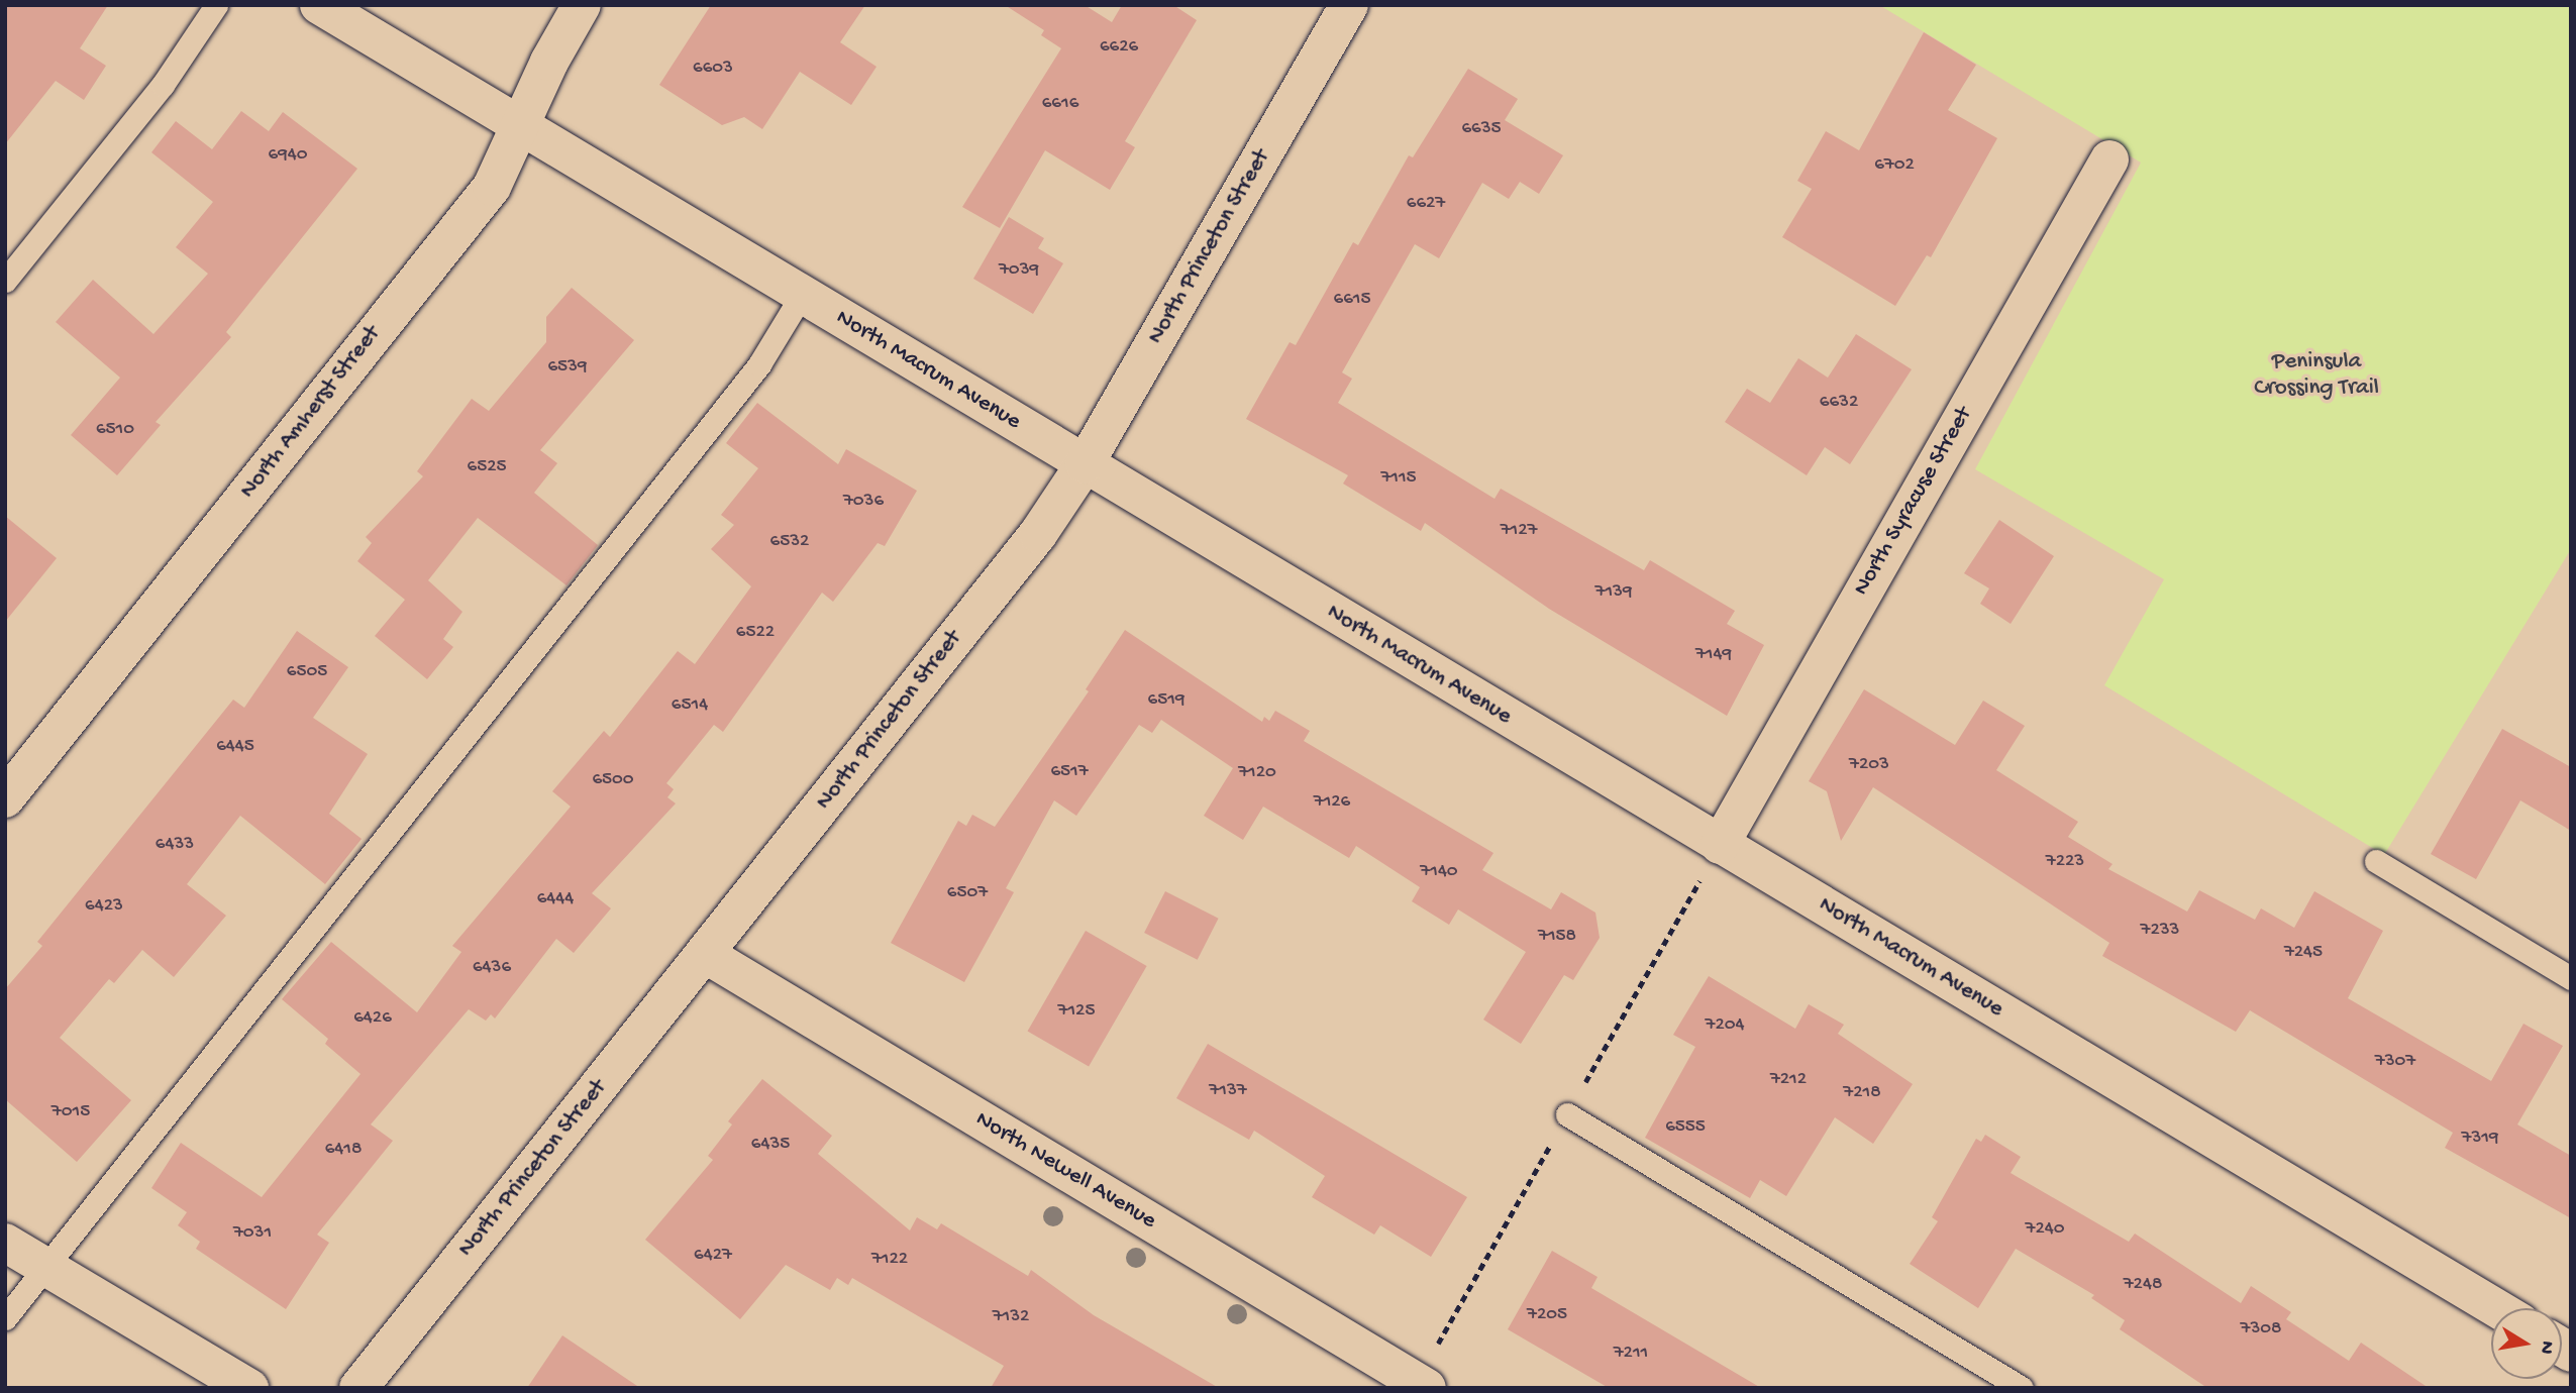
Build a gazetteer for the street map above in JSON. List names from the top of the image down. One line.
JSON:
{"streets":{"street":["North Princeton Street","North Macrum Avenue","North Amherst Street","North Syracuse Street","North Newell Avenue"]},"crossings":[["North Princeton Street","North Macrum Avenue"],["North Princeton Street","North Newell Avenue"],["North Macrum Avenue","North Amherst Street"],["North Macrum Avenue","North Syracuse Street"]],"parks":["Peninsula Crossing Trail"],"house_numbers":["6626","6603","6616","6635","6940","6702","6627","7039","6615","6539","6632","6510","6525","7115","7036","7127","6532","7139","6522","7149","6505","6519","6514","6445","7203","6517","7120","6500","7126","6433","7223","7140","6507","6444","6423","7233","7158","7245","6436","7125","6426","7204","7307","7212","7137","7218","7015","6555","7319","6435","6418","7240","7031","6427","7122","7248","7205","7132","7308","7211"],"north":"right"}
